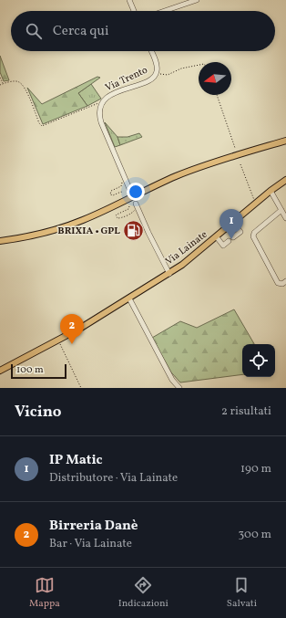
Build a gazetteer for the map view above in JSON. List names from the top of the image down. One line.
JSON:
{"streets":{"main road":["Via Lainate"],"street":["Via Trento"]},"places":{"fuel station":["BRIXIA • GPL"]},"scale_bar":"100 m","north":"left","page":{"search":"Cerca qui","pins":["1","2"],"scale":"100 m","heading":["Vicino","2 risultati"],"list":[{"mark":"1","name":"IP Matic","note":"Distributore · Via Lainate","value":"190 m"},{"mark":"2","name":"Birreria Danè","note":"Bar · Via Lainate","value":"300 m"}],"nav":["Mappa","Indicazioni","Salvati"]}}
